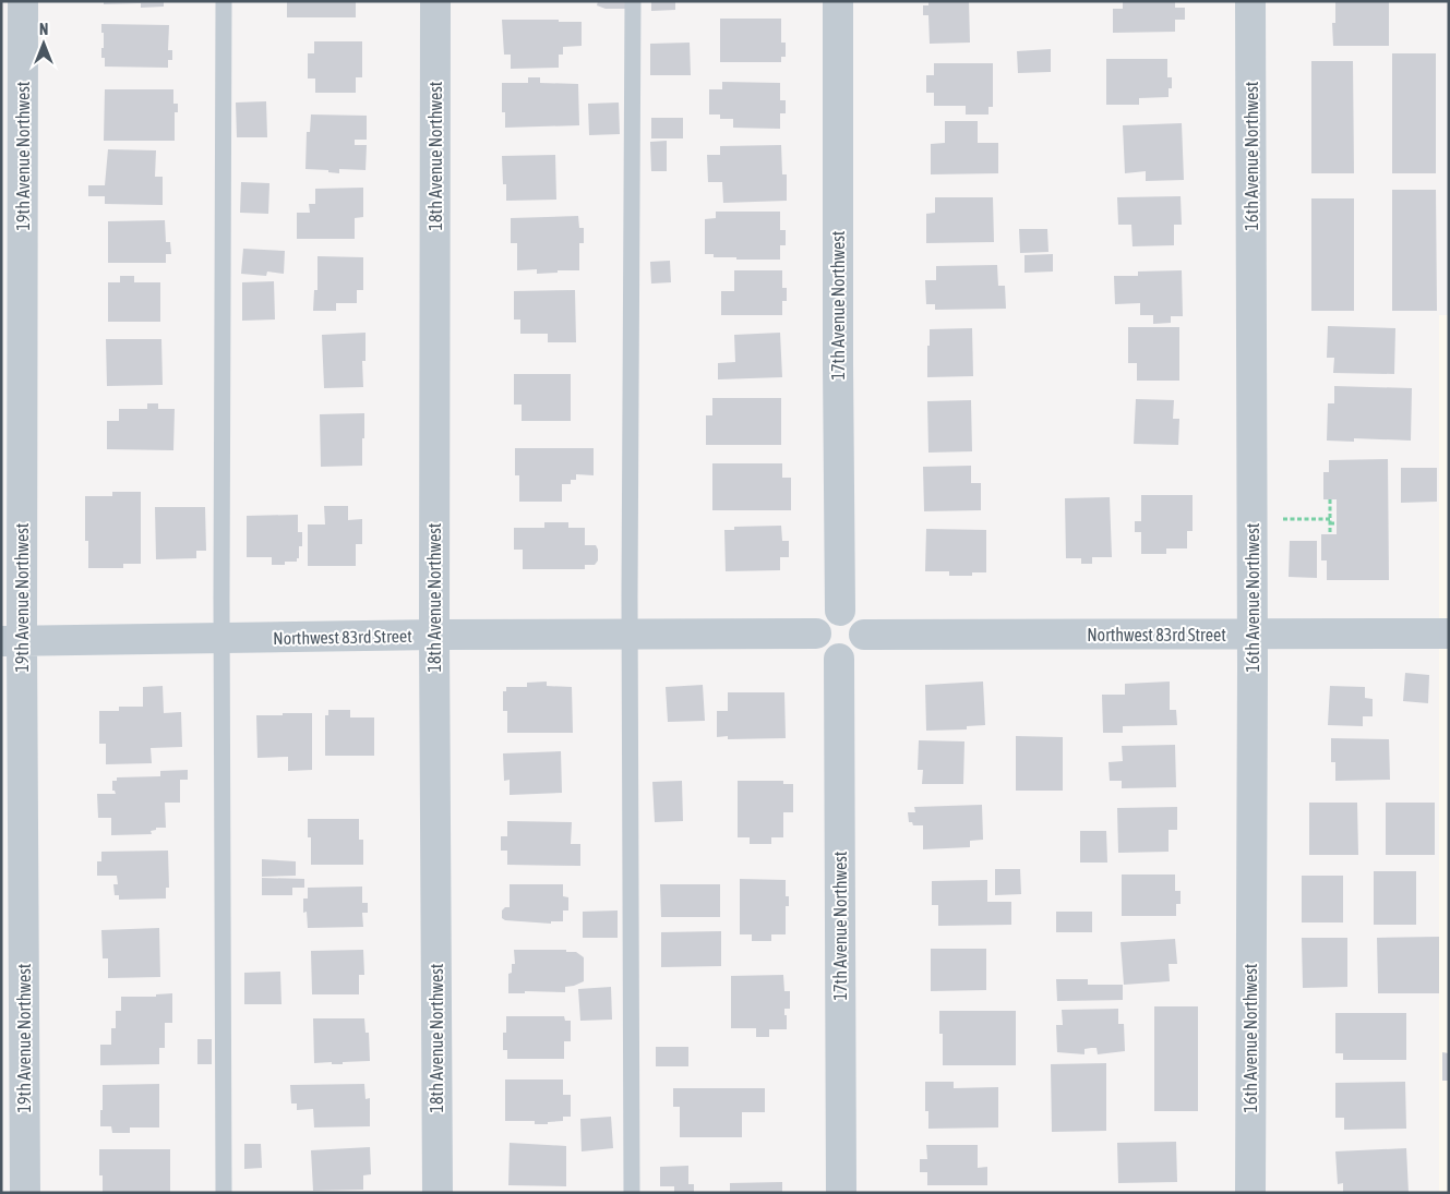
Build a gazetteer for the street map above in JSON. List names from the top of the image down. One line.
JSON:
{"streets":{"street":["19th Avenue Northwest","18th Avenue Northwest","16th Avenue Northwest","17th Avenue Northwest","Northwest 83rd Street"]},"crossings":[["19th Avenue Northwest","Northwest 83rd Street"],["18th Avenue Northwest","Northwest 83rd Street"],["16th Avenue Northwest","Northwest 83rd Street"],["17th Avenue Northwest","Northwest 83rd Street"]],"north":"top"}
